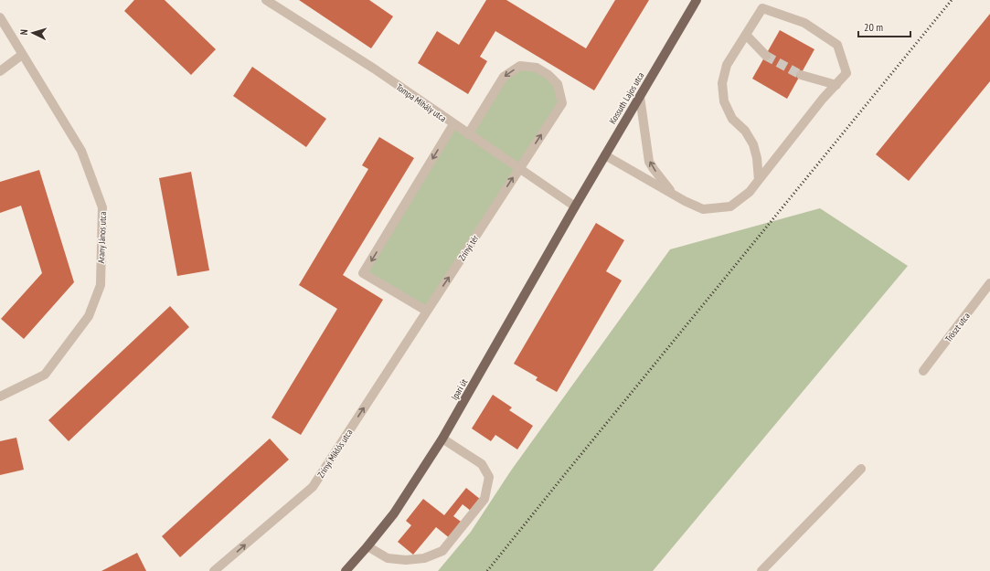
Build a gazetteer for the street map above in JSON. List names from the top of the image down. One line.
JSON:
{"streets":{"main road":["Kossuth Lajos utca","Ipari út"],"street":["Tompa Mihály utca","Arany János utca","Zrínyi tér","Tröszt utca","Zrínyi Miklós utca"]},"crossings":[["Kossuth Lajos utca","Tompa Mihály utca"],["Kossuth Lajos utca","Ipari út"],["Tompa Mihály utca","Zrínyi tér"],["Tompa Mihály utca","Ipari út"],["Zrínyi tér","Zrínyi Miklós utca"]],"one_way":["Zrínyi Miklós utca"],"scale_bar":"20 m","north":"left"}
